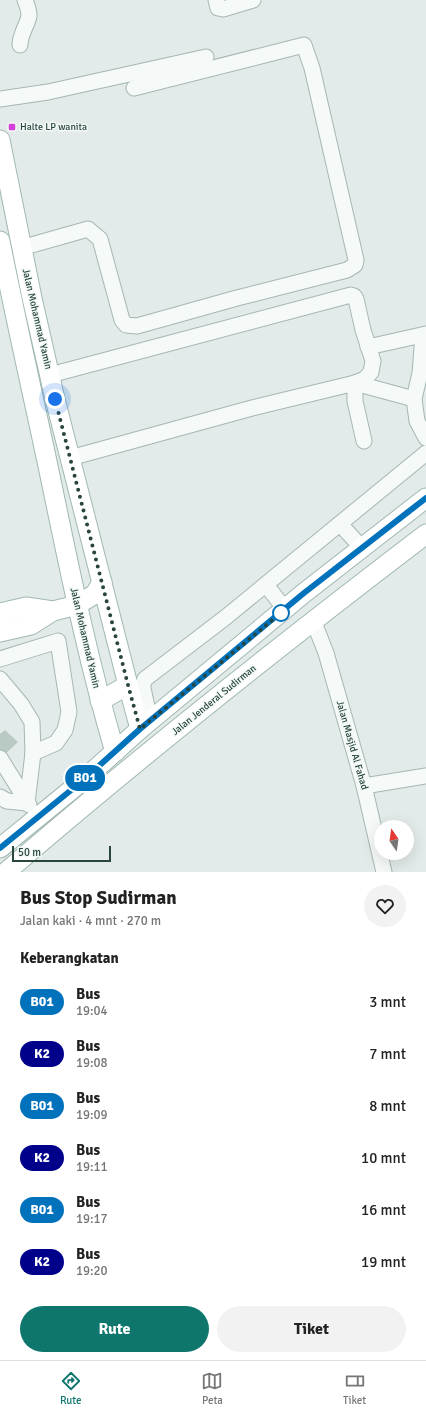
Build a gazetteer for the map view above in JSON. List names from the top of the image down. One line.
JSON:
{"streets":{"main road":["Jalan Mohammad Yamin","Jalan Jenderal Sudirman"],"street":["Jalan Masjid Al Fahad"]},"crossings":[["Jalan Jenderal Sudirman","Jalan Masjid Al Fahad"]],"places":{"transit":["Halte LP wanita"]},"lines":["bus line B01"],"scale_bar":"50 m","north":"top","page":{"on_map":"B01","scale":"50 m","heading":[["Bus Stop Sudirman","Jalan kaki · 4 mnt · 270 m"],"Keberangkatan"],"list":[{"mark":"B01","name":"Bus","note":"19:04","value":"3 mnt"},{"mark":"K2","name":"Bus","note":"19:08","value":"7 mnt"},{"mark":"B01","name":"Bus","note":"19:09","value":"8 mnt"},{"mark":"K2","name":"Bus","note":"19:11","value":"10 mnt"},{"mark":"B01","name":"Bus","note":"19:17","value":"16 mnt"},{"mark":"K2","name":"Bus","note":"19:20","value":"19 mnt"}],"buttons":["Rute","Tiket"],"tabs":["Rute","Peta","Tiket"]}}
